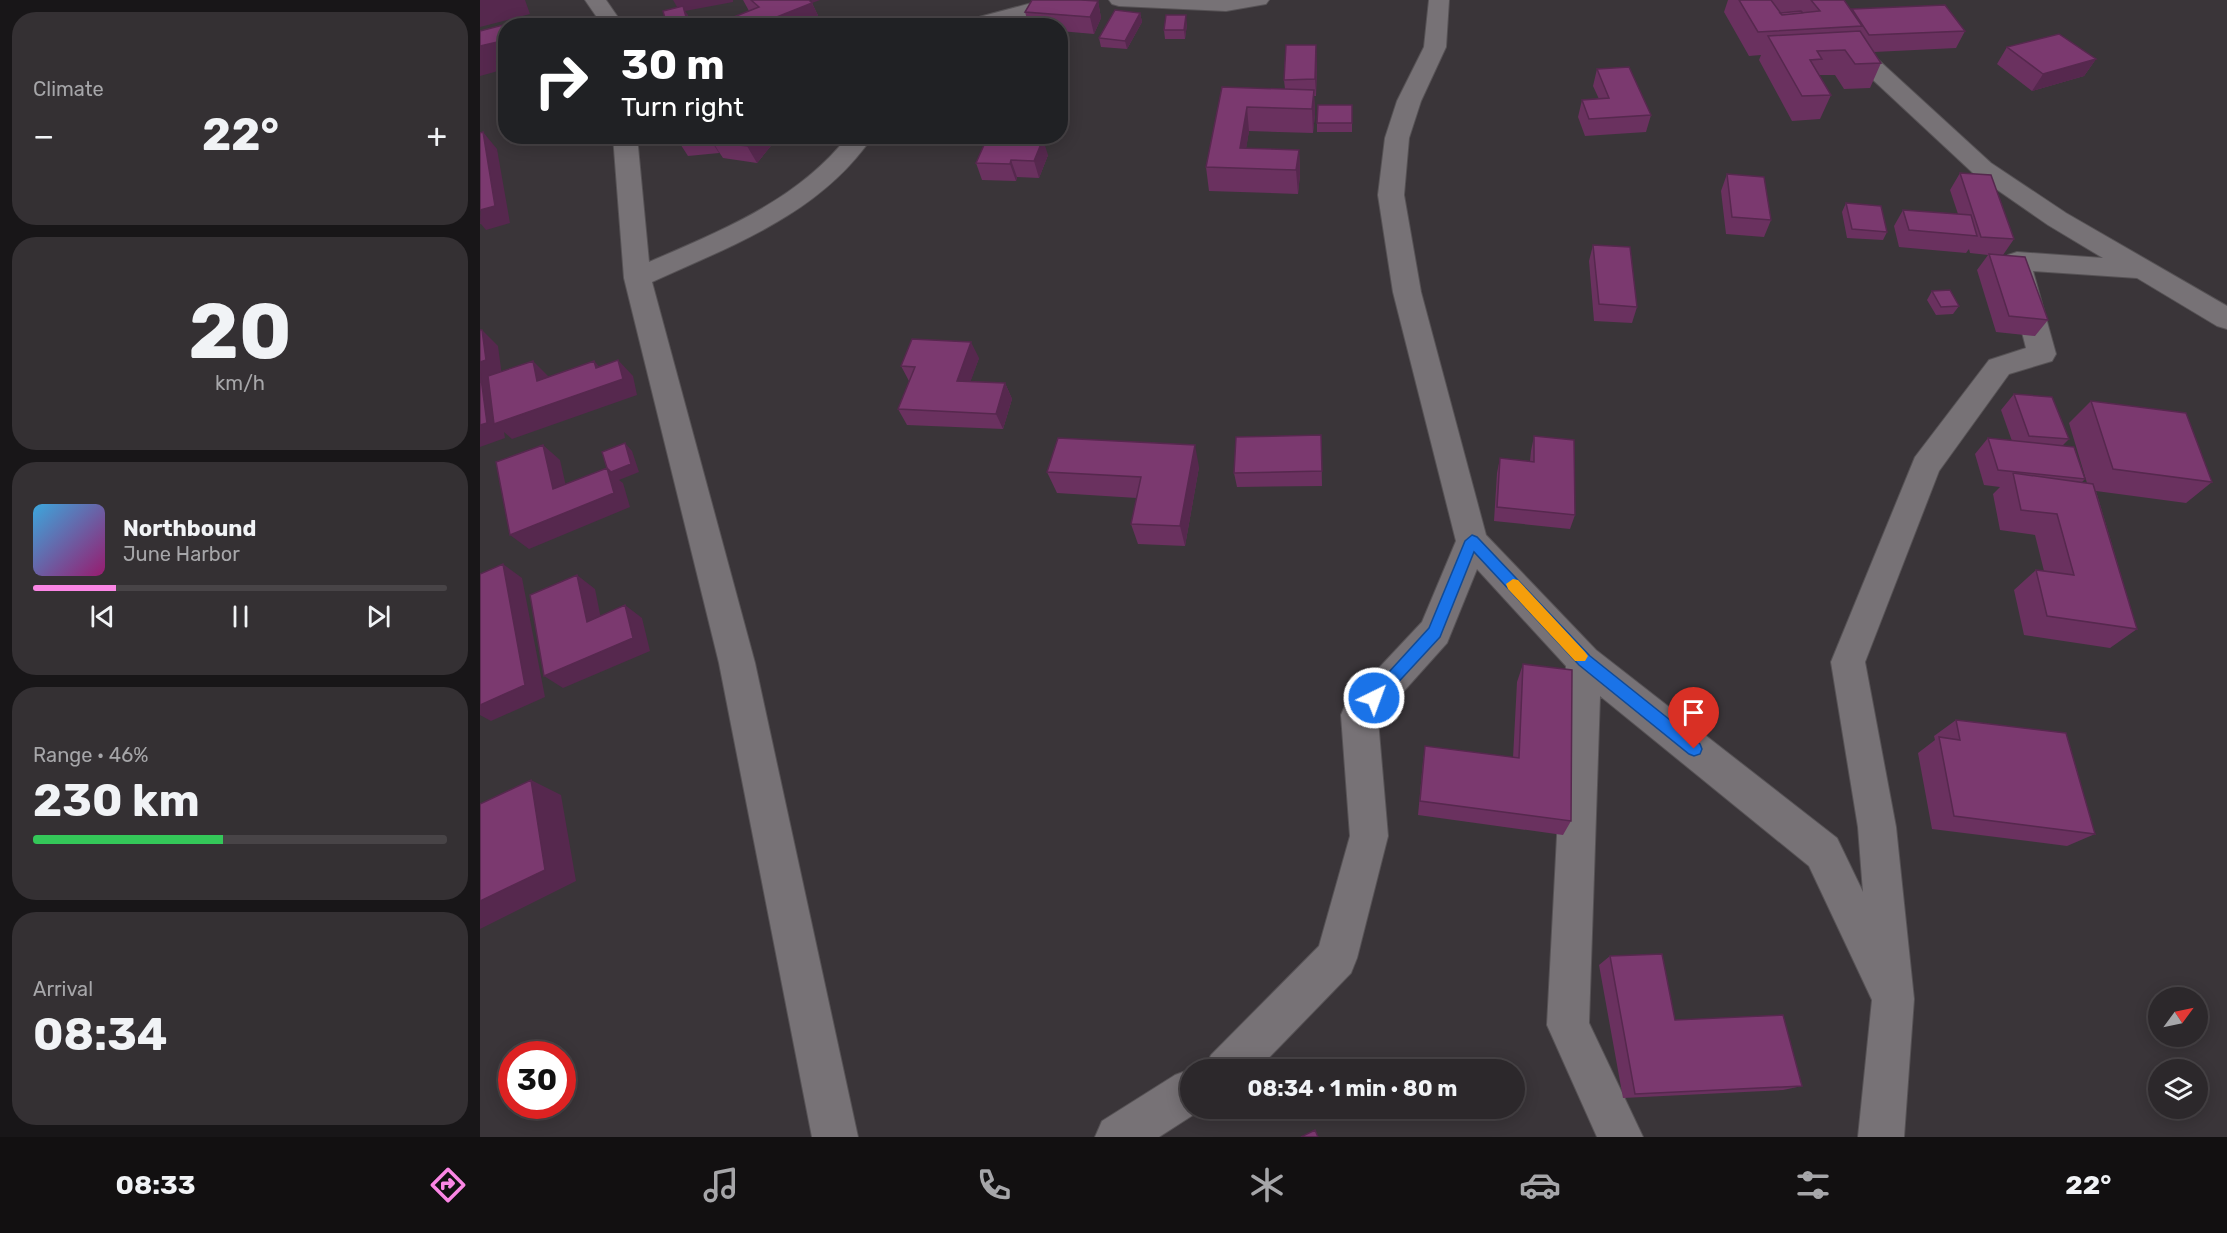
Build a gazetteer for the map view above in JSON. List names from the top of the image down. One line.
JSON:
{"north":"top right","page":{"tile":["Climate",["20","km/h"],["Range · 46%","230 km"],["Arrival","08:34"]],"turn":["30 m","Turn right"],"heat":["−","22°","+"],"song":["Northbound","June Harbor"],"limit":"30","trip":"08:34 · 1 min · 80 m","tabs":["08:33","22°"]}}
